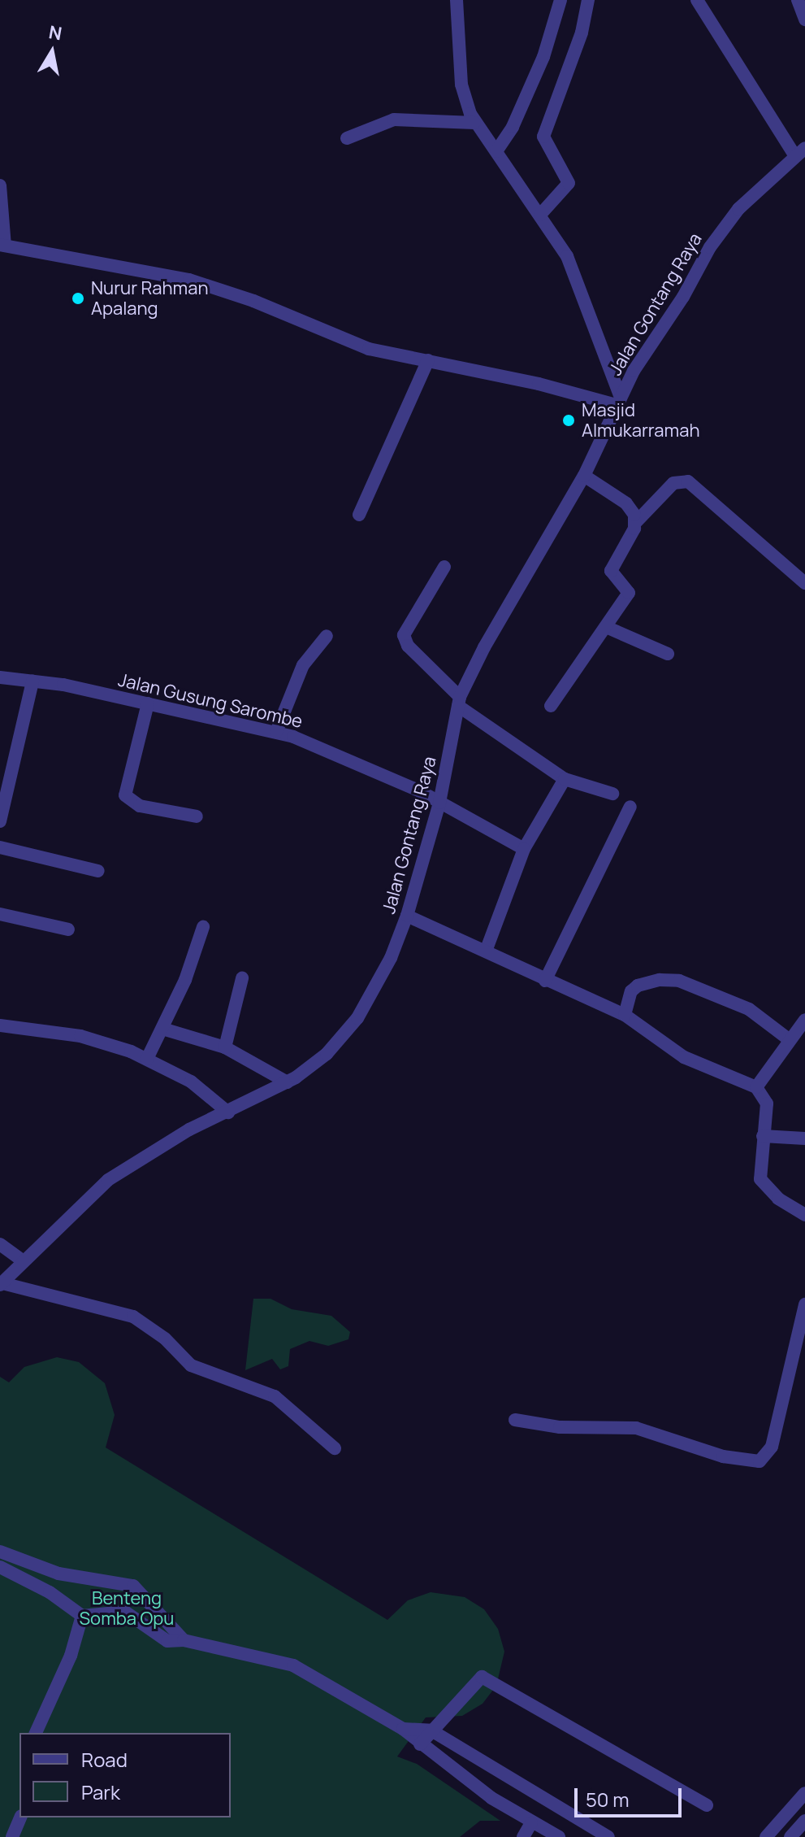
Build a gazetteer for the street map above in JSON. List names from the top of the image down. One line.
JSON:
{"streets":{"street":["Jalan Gontang Raya","Jalan Gusung Sarombe"]},"crossings":[["Jalan Gontang Raya","Jalan Gusung Sarombe"]],"parks":["Benteng Somba Opu"],"places":["Nurur Rahman Apalang","Masjid Almukarramah"],"legend":["Road","Park"],"scale_bar":"50 m","north":"top"}
